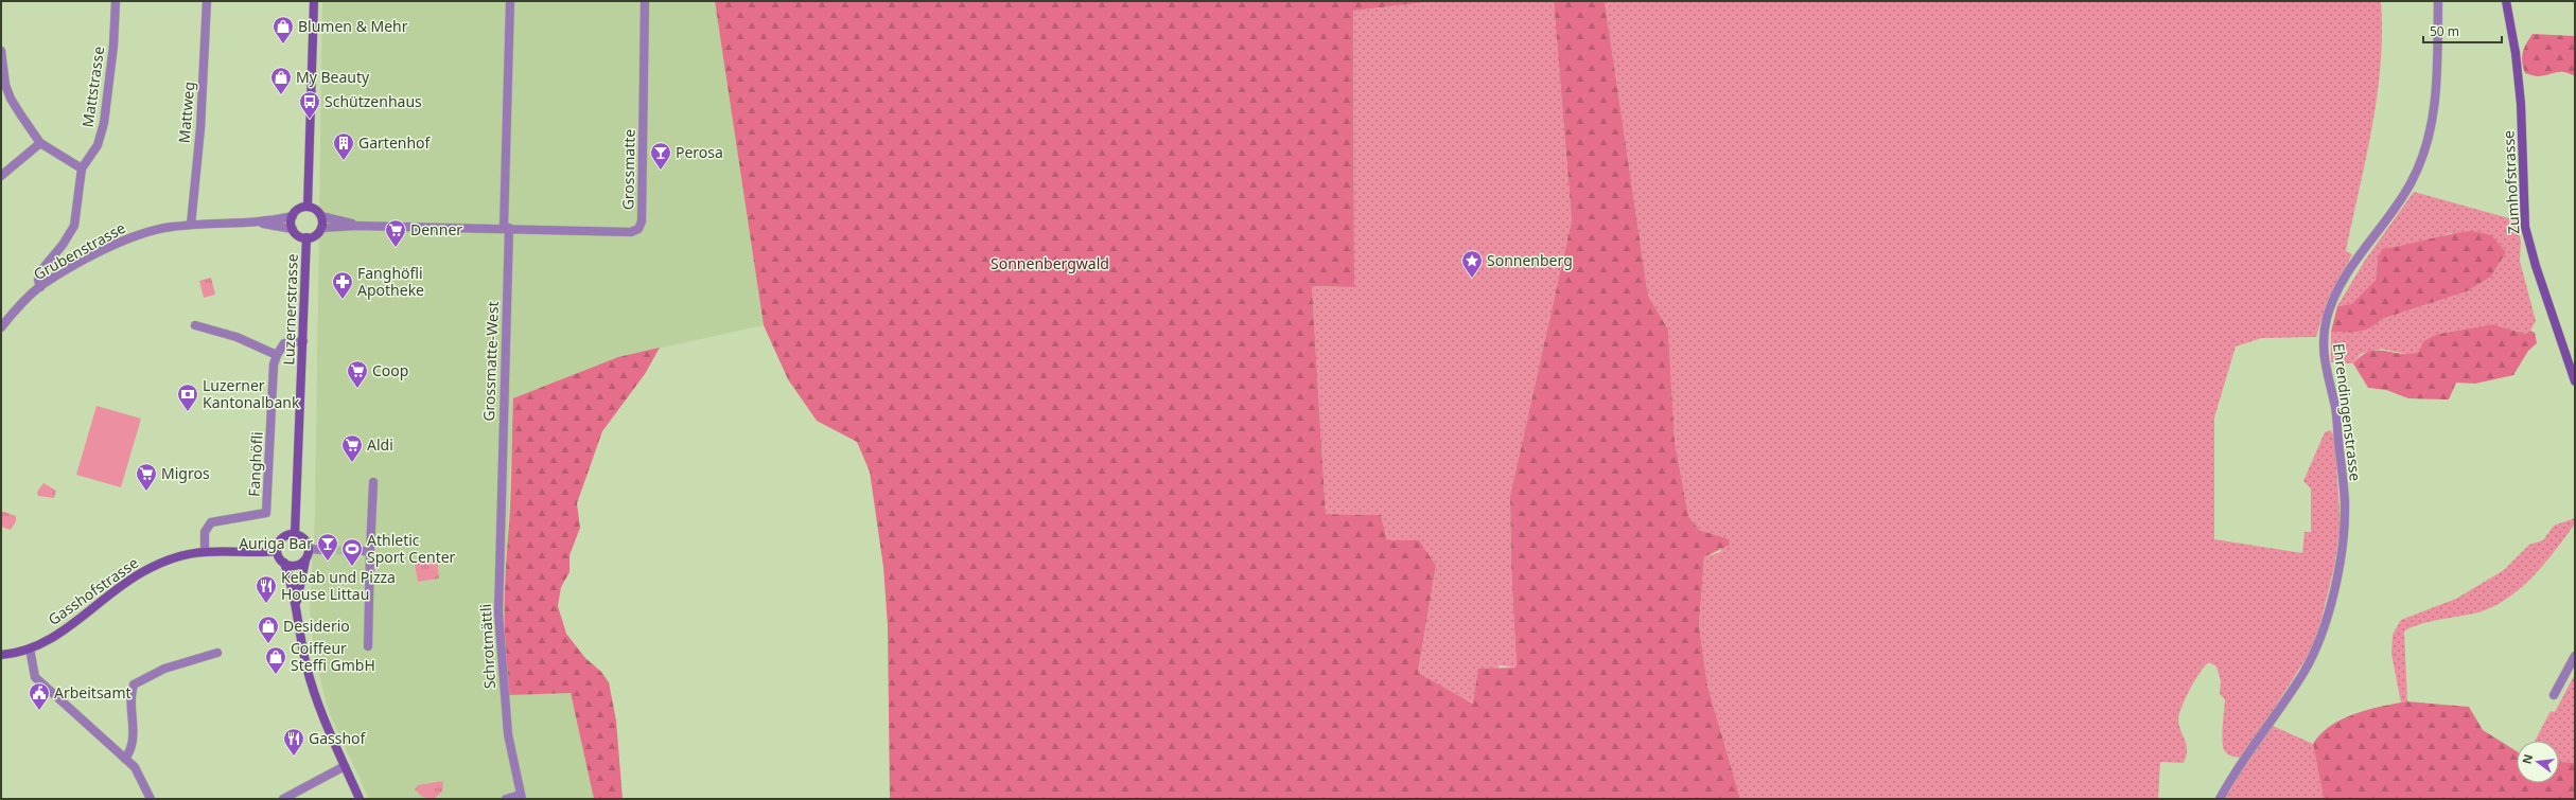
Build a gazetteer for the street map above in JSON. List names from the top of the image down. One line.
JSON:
{"streets":{"main road":["Zumhofstrasse","Luzernerstrasse","Gasshofstrasse"],"street":["Mattstrasse","Mattweg","Grossmatte","Grubenstrasse","Grossmatte-West","Ehrendingenstrasse","Fanghöfli","Schrotmättli"]},"crossings":[["Mattstrasse","Grubenstrasse"],["Mattweg","Grubenstrasse"],["Grossmatte","Grubenstrasse"],["Grossmatte","Luzernerstrasse"],["Grossmatte","Grossmatte-West"],["Grubenstrasse","Luzernerstrasse"],["Luzernerstrasse","Gasshofstrasse"],["Grossmatte-West","Schrotmättli"],["Fanghöfli","Gasshofstrasse"]],"parks":["Sonnenbergwald"],"places":{"shop":["Blumen & Mehr","My Beauty","Desiderio","Coiffeur Steffi GmbH"],"bus stop":["Schützenhaus"],"building":["Gartenhof"],"bar":["Perosa","Auriga Bar"],"supermarket":["Denner","Coop","Aldi","Migros"],"place":["Sonnenberg"],"pharmacy":["Fanghöfli Apotheke"],"bank":["Luzerner Kantonalbank"],"sports":["Athletic Sport Center"],"restaurant":["Kebab und Pizza House Littau","Gasshof"],"public building":["Arbeitsamt"]},"scale_bar":"50 m","north":"left"}
